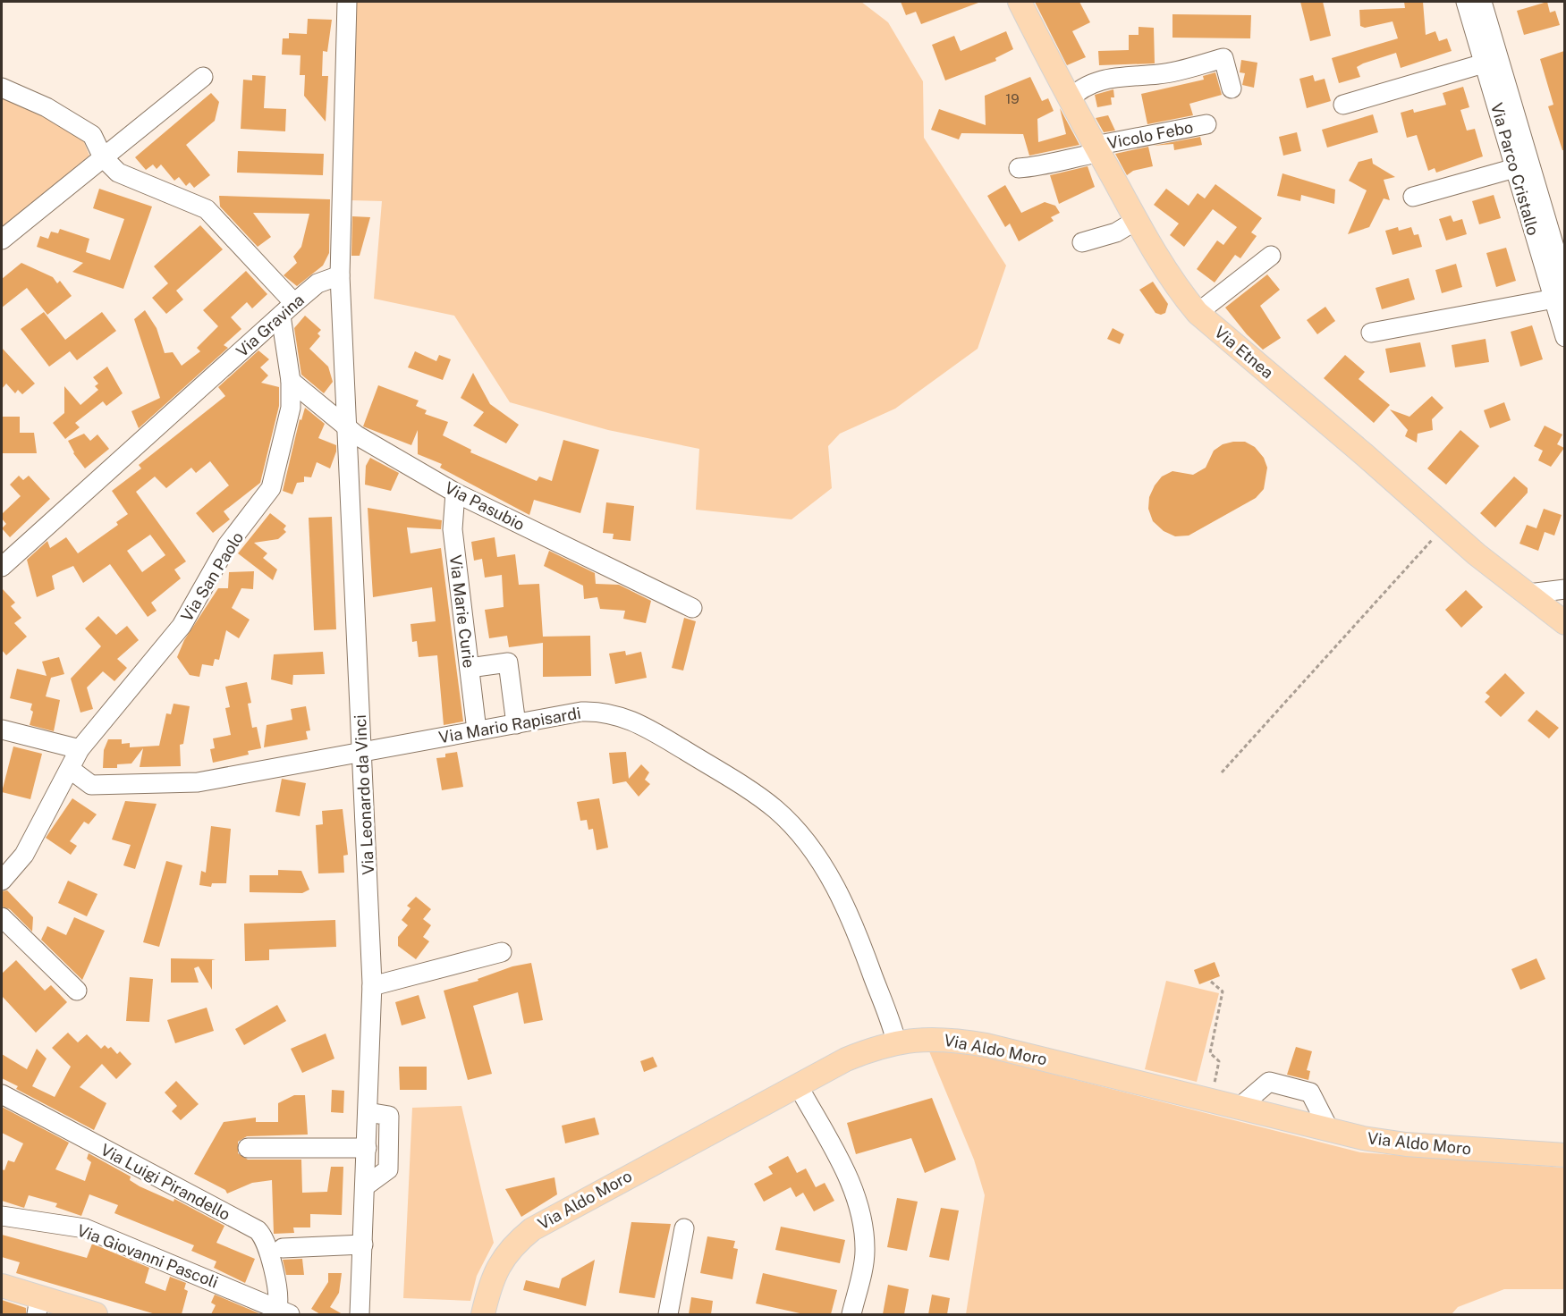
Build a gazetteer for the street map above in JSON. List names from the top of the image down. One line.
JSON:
{"streets":{"main road":["Via Etnea","Via Aldo Moro"],"street":["Vicolo Febo","Via Parco Cristallo","Via Gravina","Via Pasubio","Via San Paolo","Via Marie Curie","Via Mario Rapisardi","Via Leonardo da Vinci","Via Luigi Pirandello","Via Giovanni Pascoli"]},"crossings":[["Vicolo Febo","Via Etnea"],["Via Gravina","Via San Paolo"],["Via Gravina","Via Leonardo da Vinci"],["Via Pasubio","Via San Paolo"],["Via Pasubio","Via Marie Curie"],["Via Pasubio","Via Leonardo da Vinci"],["Via San Paolo","Via Mario Rapisardi"],["Via Marie Curie","Via Mario Rapisardi"],["Via Mario Rapisardi","Via Leonardo da Vinci"],["Via Mario Rapisardi","Via Aldo Moro"],["Via Luigi Pirandello","Via Giovanni Pascoli"]],"house_numbers":["19"]}
